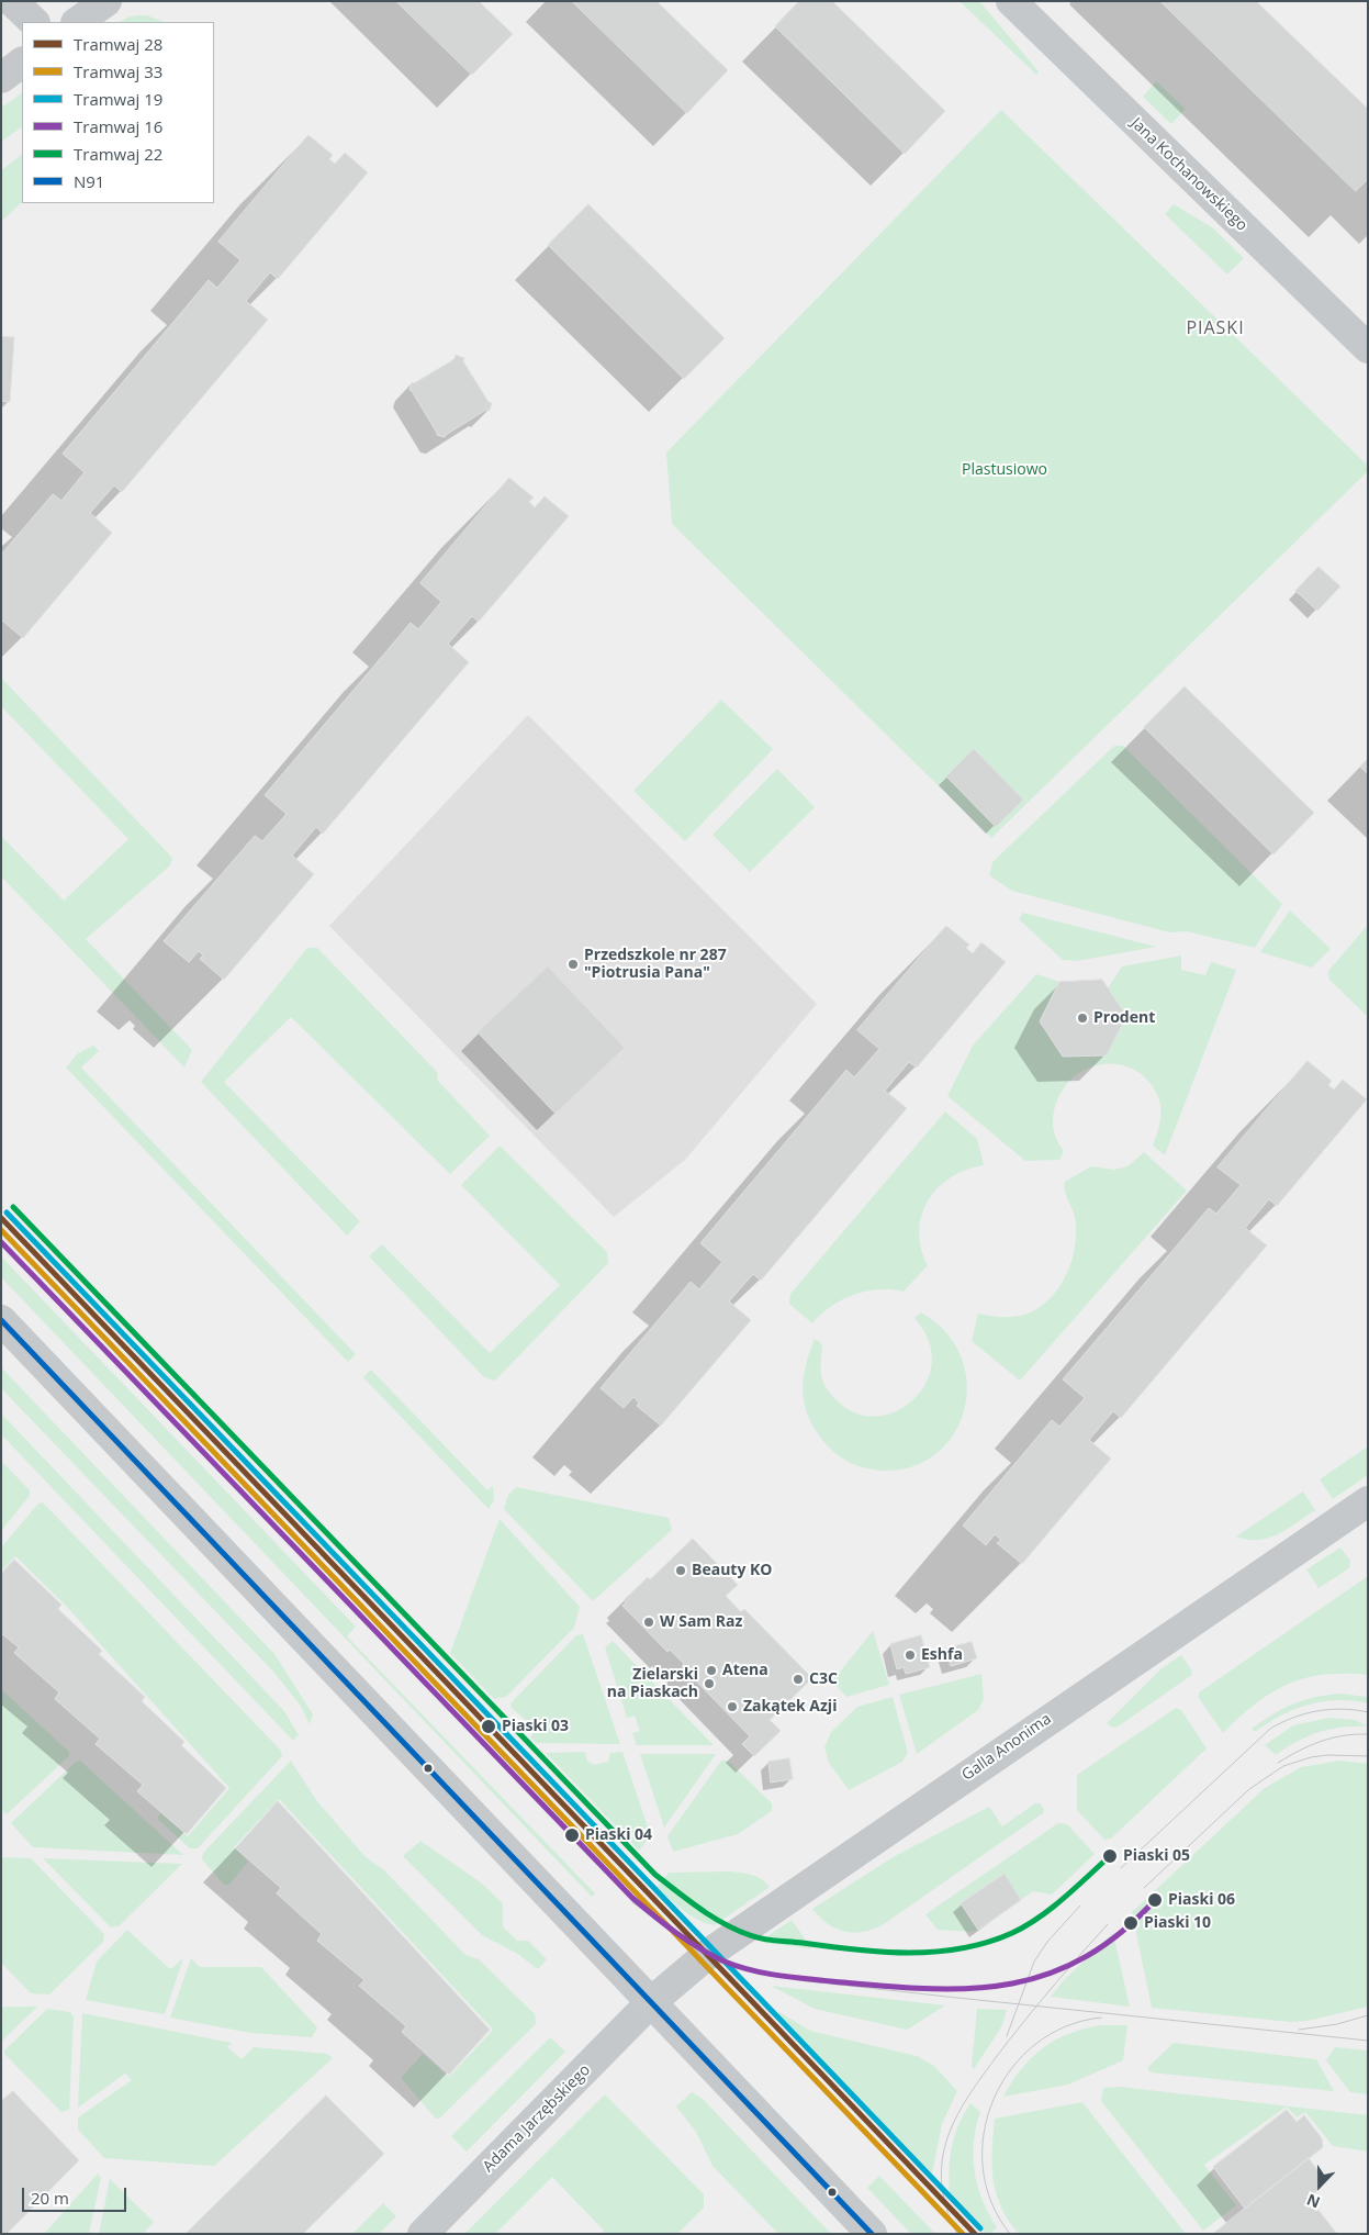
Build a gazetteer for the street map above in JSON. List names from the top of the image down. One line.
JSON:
{"streets":{"street":["Jana Kochanowskiego","Galla Anonima","Adama Jarzębskiego"]},"crossings":[["Galla Anonima","Adama Jarzębskiego"]],"districts":["PIASKI"],"parks":["Plastusiowo"],"places":["Przedszkole nr 287 \"Piotrusia Pana\"","Prodent","Beauty KO","W Sam Raz","Eshfa","Atena","C3C","Zielarski na Piaskach","Zakątek Azji","Piaski 03","Piaski 04","Piaski 05","Piaski 06","Piaski 10"],"lines":["tram line 22","tram line 19","tram line 28","tram line 33","tram line 16","transit line N91"],"legend":["Tramwaj 28","Tramwaj 33","Tramwaj 19","Tramwaj 16","Tramwaj 22","N91"],"scale_bar":"20 m","north":"bottom"}
